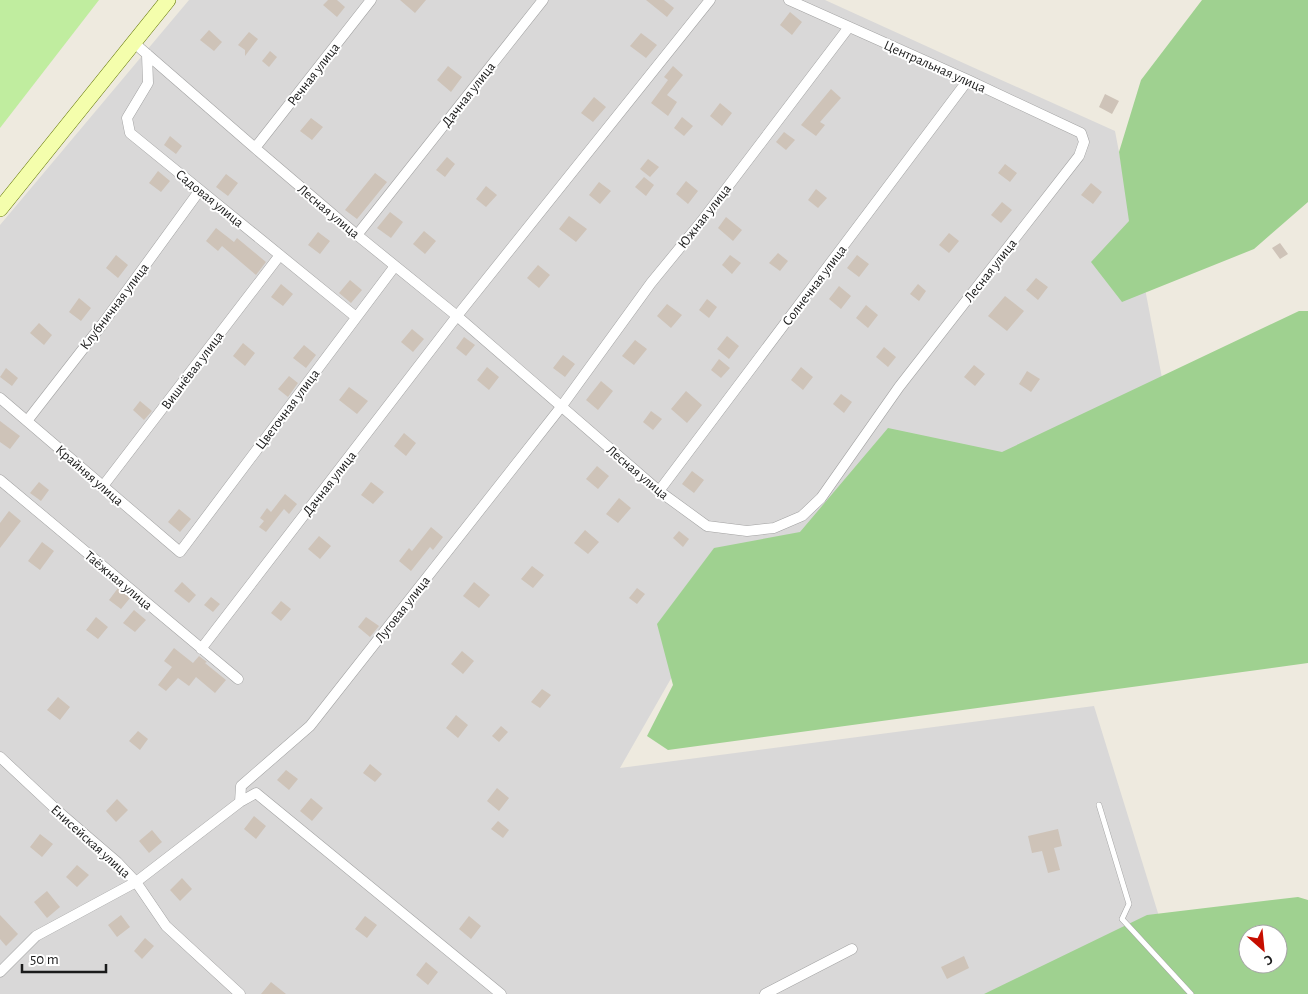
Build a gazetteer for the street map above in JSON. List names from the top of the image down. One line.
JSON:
{"streets":{"street":["Центральная улица","Речная улица","Дачная улица","Садовая улица","Лесная улица","Южная улица","Солнечная улица","Клубничная улица","Вишнёвая улица","Цветочная улица","Крайняя улица","Таёжная улица","Луговая улица","Енисейская улица"]},"crossings":[["Центральная улица","Лесная улица"],["Центральная улица","Южная улица"],["Центральная улица","Солнечная улица"],["Речная улица","Лесная улица"],["Дачная улица","Лесная улица"],["Дачная улица","Таёжная улица"],["Садовая улица","Лесная улица"],["Садовая улица","Клубничная улица"],["Садовая улица","Вишнёвая улица"],["Садовая улица","Цветочная улица"],["Лесная улица","Южная улица"],["Лесная улица","Солнечная улица"],["Лесная улица","Цветочная улица"],["Лесная улица","Луговая улица"],["Южная улица","Луговая улица"],["Клубничная улица","Крайняя улица"],["Вишнёвая улица","Крайняя улица"],["Цветочная улица","Крайняя улица"]],"scale_bar":"50 m","north":"bottom right"}
